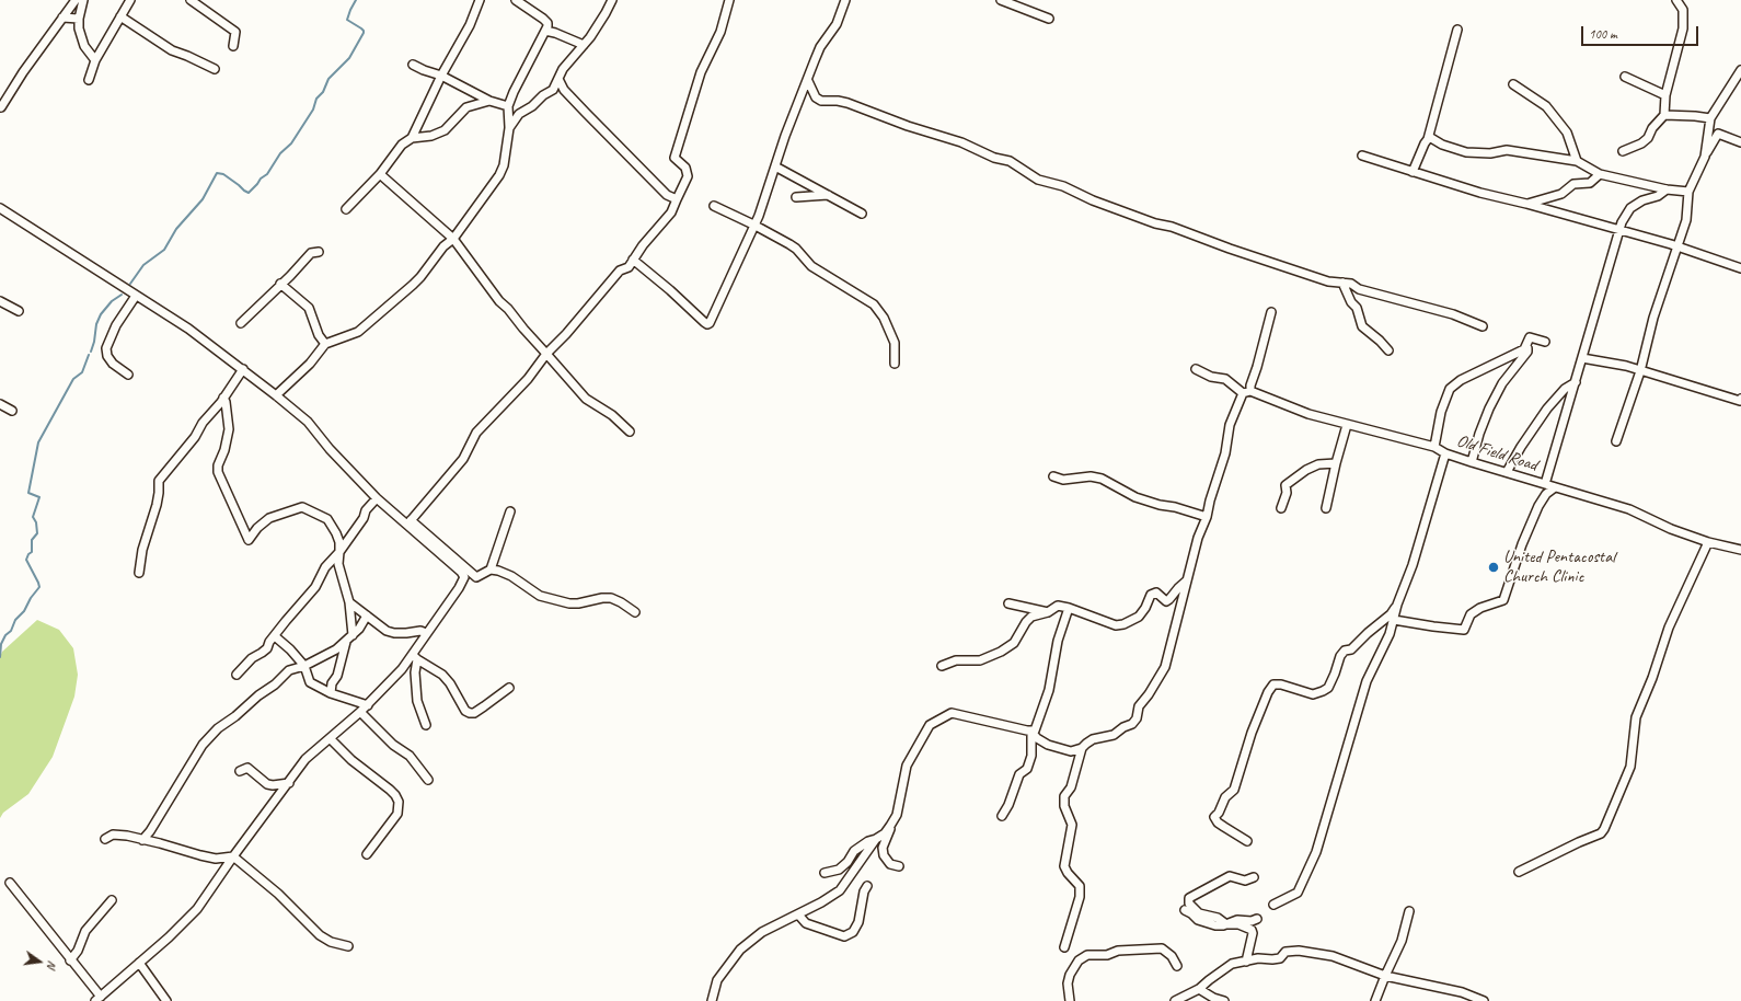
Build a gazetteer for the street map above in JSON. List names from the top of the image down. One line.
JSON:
{"streets":{"street":["Old Field Road"]},"places":["United Pentacostal Church Clinic"],"scale_bar":"100 m","north":"right"}
